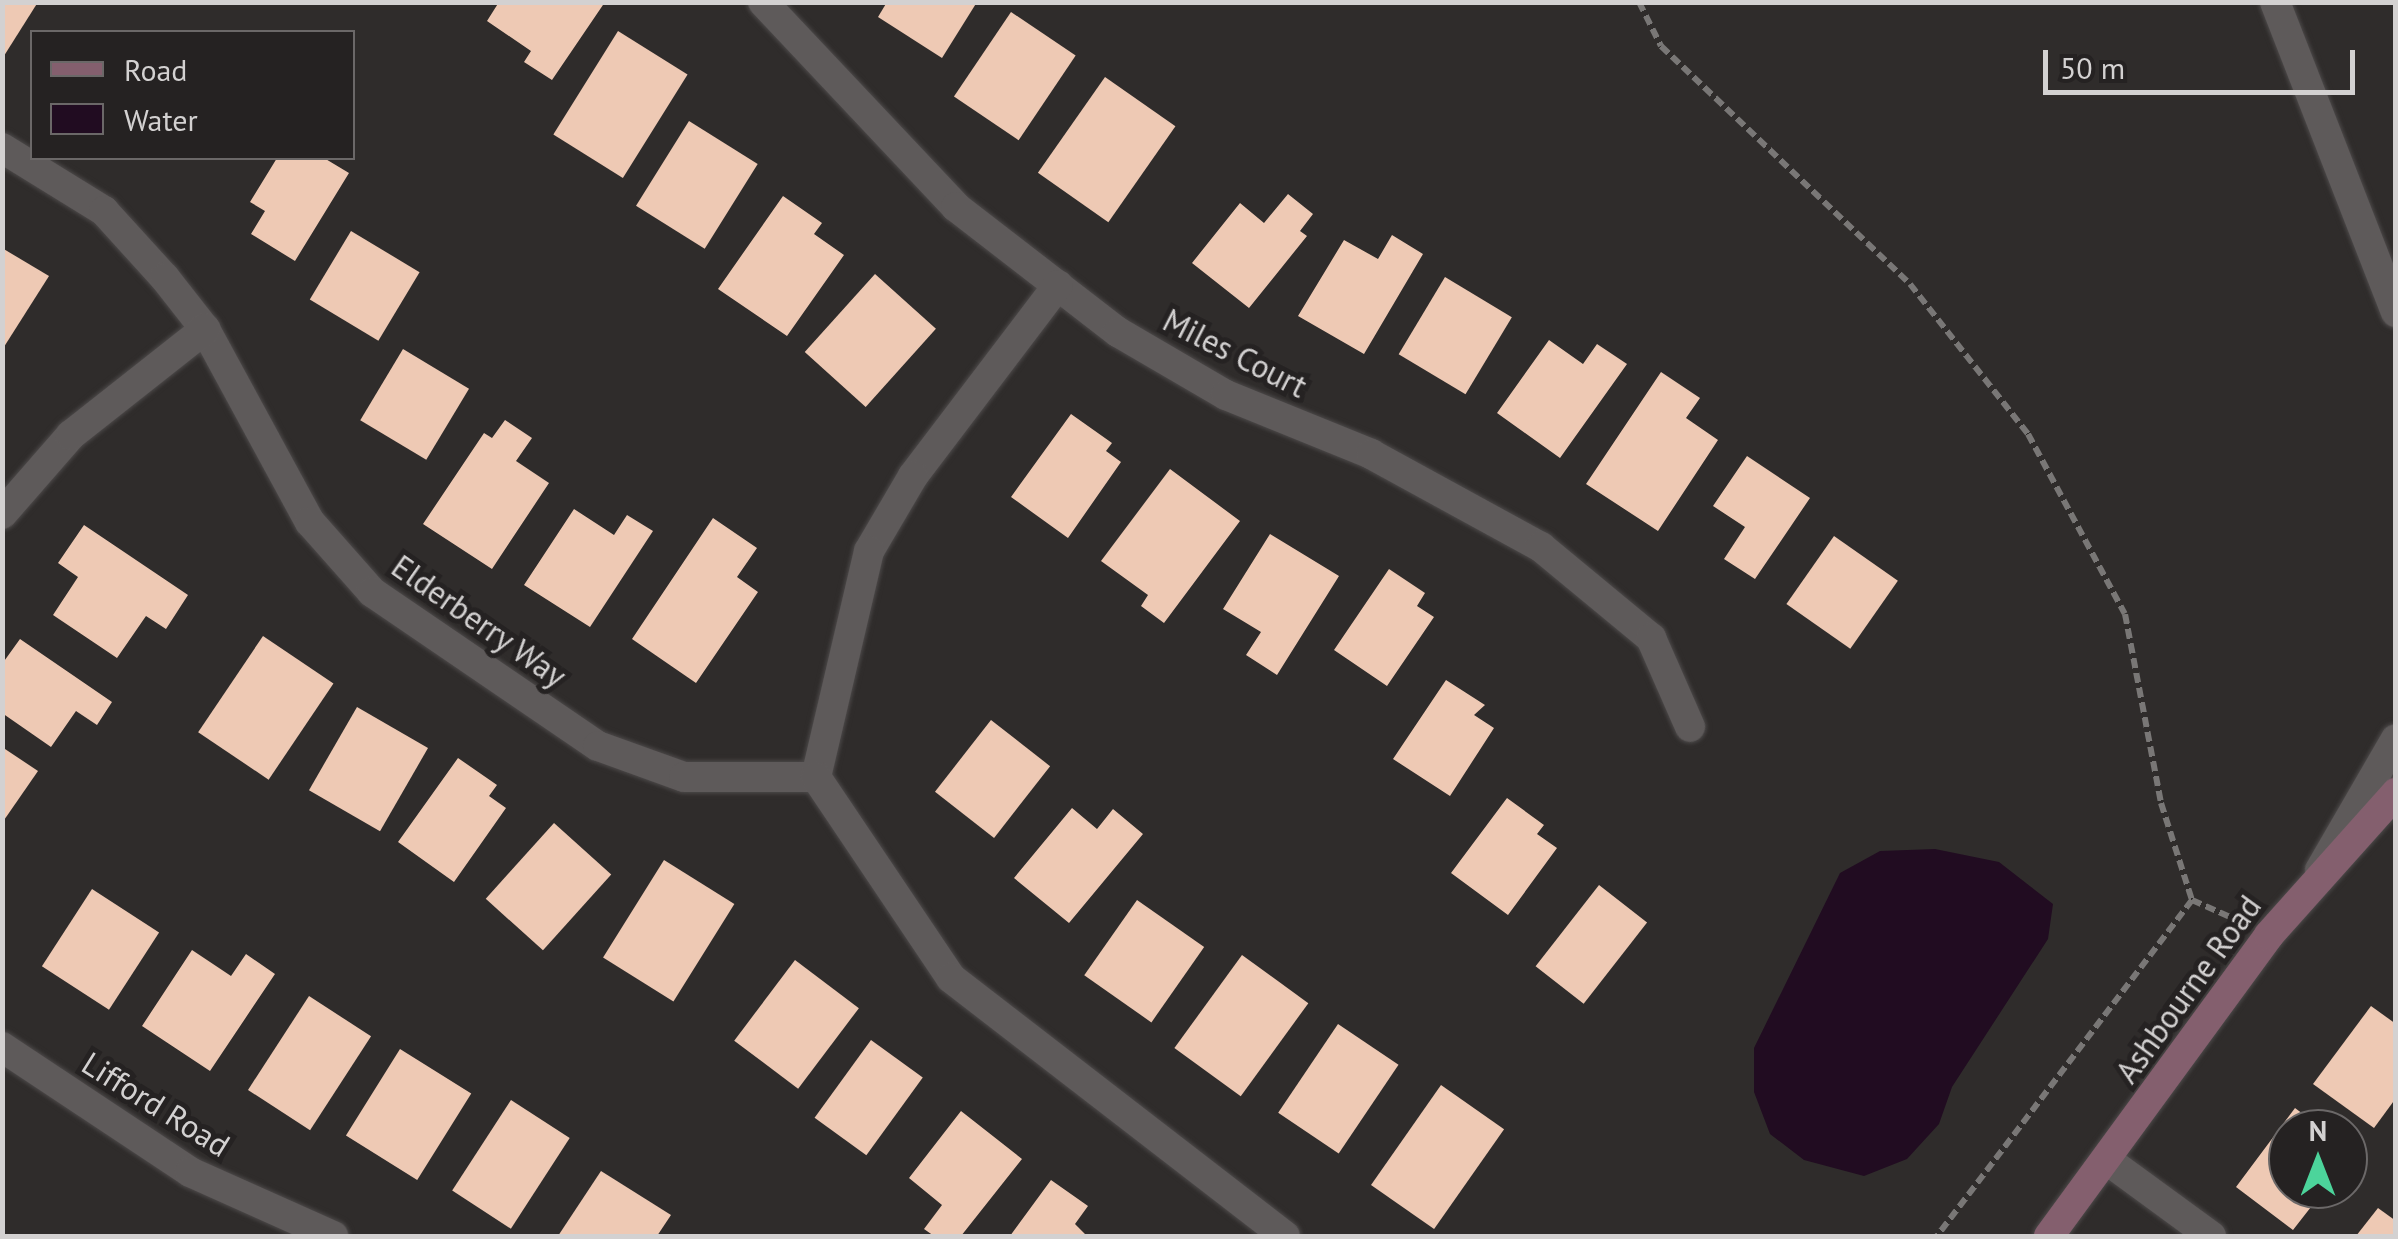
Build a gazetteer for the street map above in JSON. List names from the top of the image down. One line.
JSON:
{"streets":{"street":["Miles Court","Elderberry Way","Ashbourne Road","Lifford Road"]},"legend":["Road","Water"],"scale_bar":"50 m","north":"top"}
